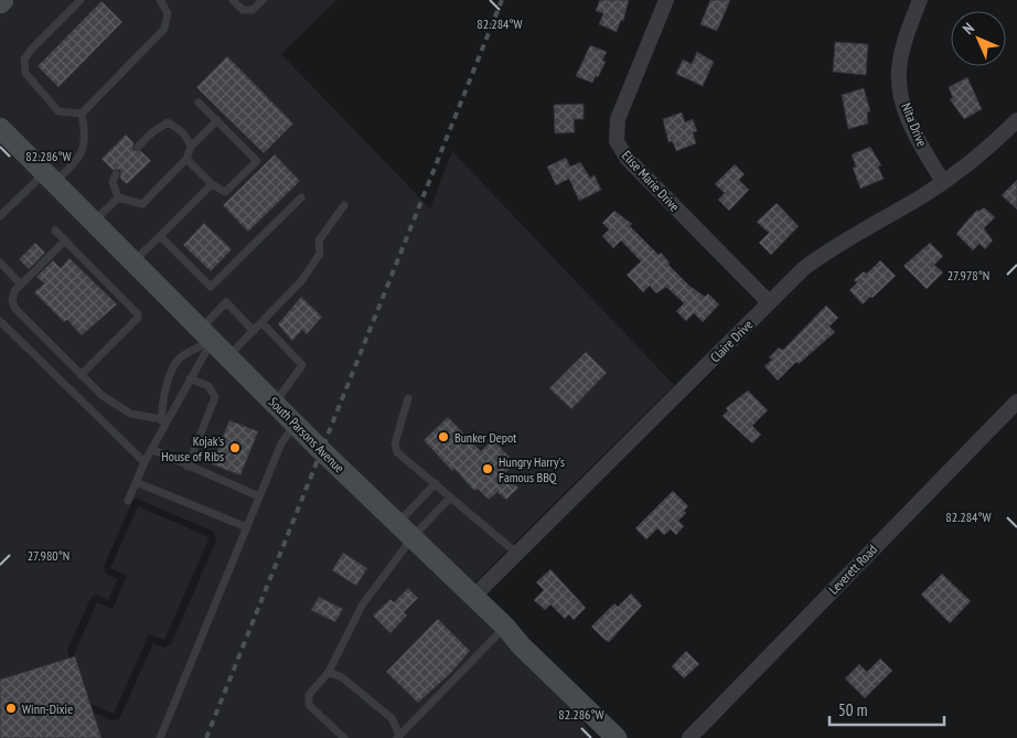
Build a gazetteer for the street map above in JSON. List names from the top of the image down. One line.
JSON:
{"streets":{"main road":["South Parsons Avenue"],"street":["Nita Drive","Elise Marie Drive","Claire Drive","Leverett Road"]},"crossings":[["Nita Drive","Claire Drive"],["Elise Marie Drive","Claire Drive"],["Claire Drive","South Parsons Avenue"]],"places":["Bunker Depot","Kojak's House of Ribs","Hungry Harry's Famous BBQ","Winn-Dixie"],"scale_bar":"50 m","north":"top left","coordinates":["82.284°W","82.286°W","27.978°N","27.980°N"]}
